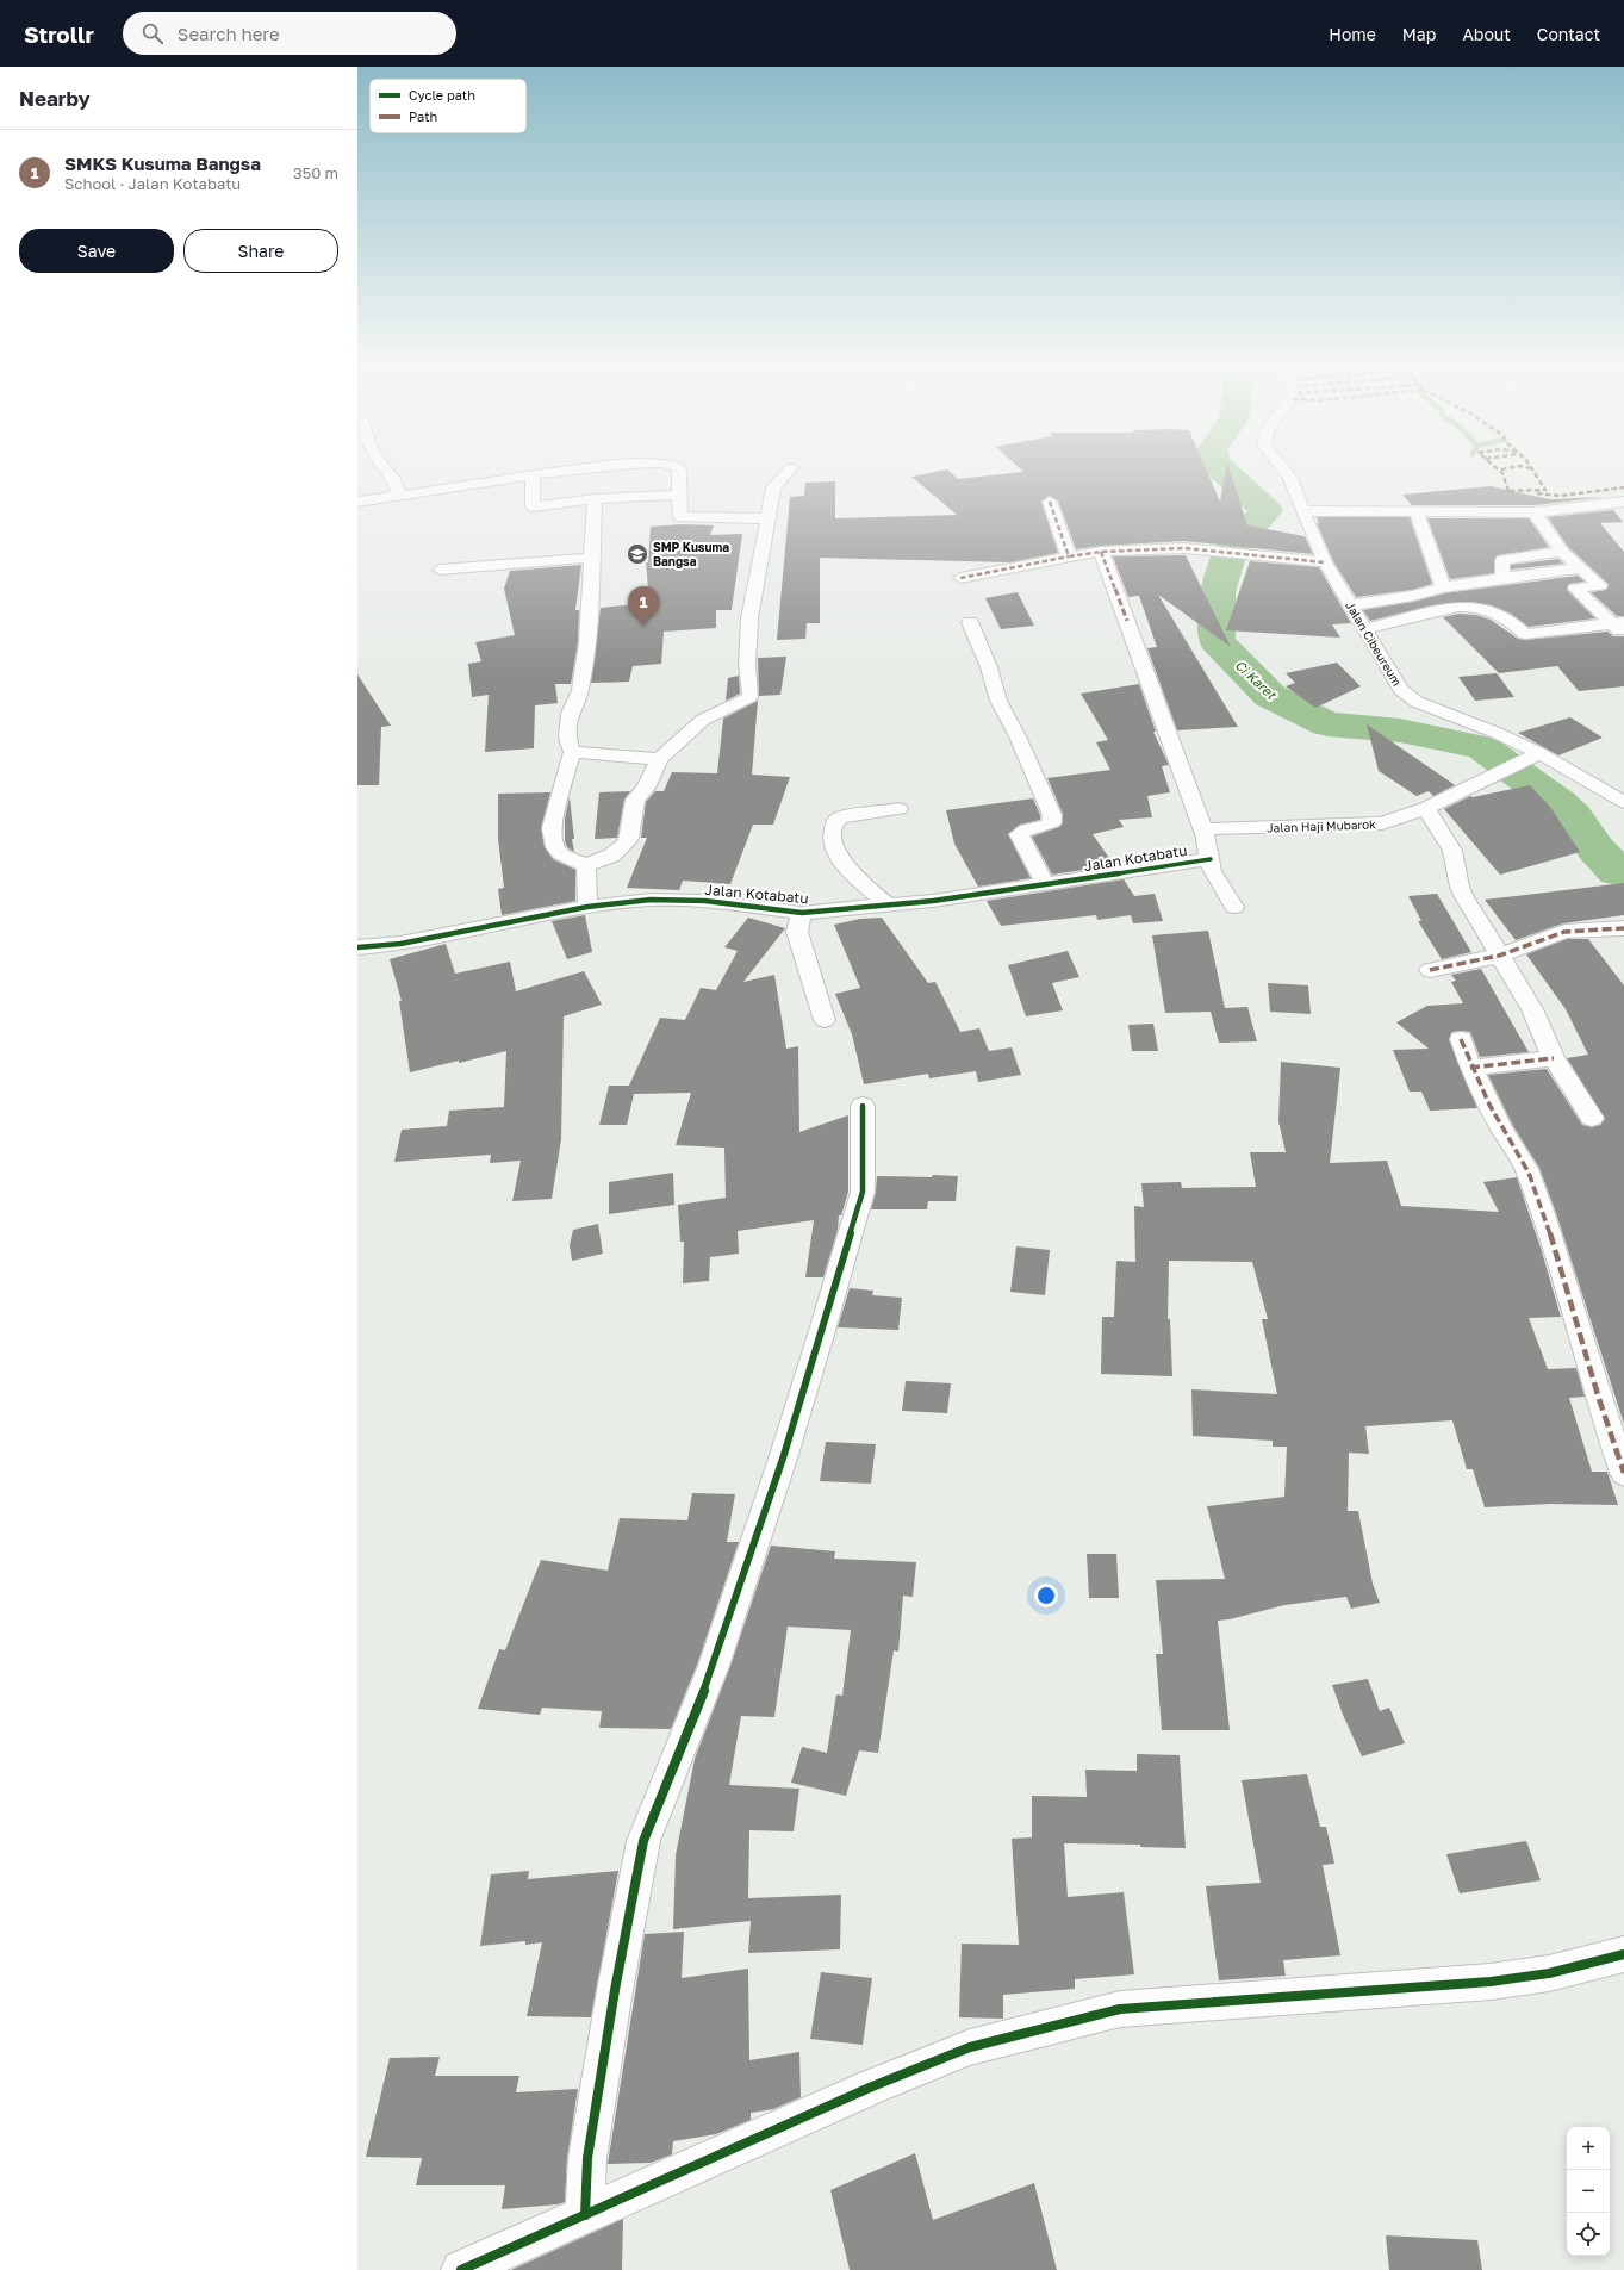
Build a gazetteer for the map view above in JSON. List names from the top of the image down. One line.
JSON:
{"streets":{"street":["Jalan Cibeureum","Jalan Haji Mubarok","Jalan Kotabatu"]},"crossings":[["Jalan Cibeureum","Jalan Haji Mubarok"]],"water":["Ci Karet"],"places":{"school or university":["SMP Kusuma Bangsa"]},"legend":["Cycle path","Path"],"page":{"header":"Strollr","search":"Search here","nav":["Home","Map","About","Contact"],"heading":"Nearby","list":[{"mark":"1","name":"SMKS Kusuma Bangsa","note":"School · Jalan Kotabatu","value":"350 m"}],"buttons":["Save","Share"],"pins":"1","map_buttons":["+","−"]}}
